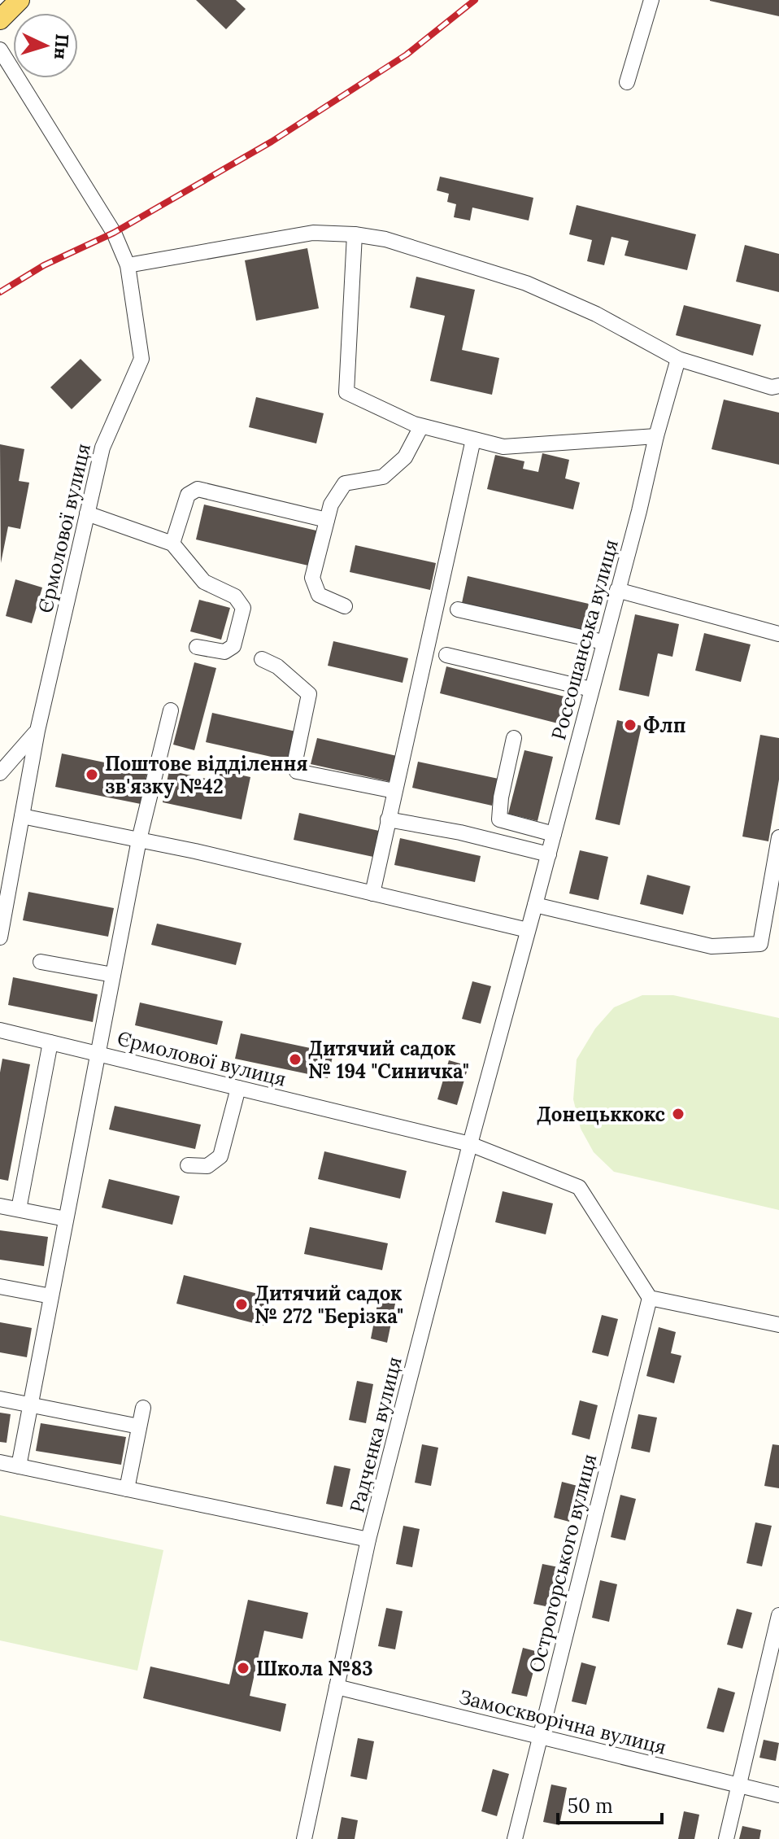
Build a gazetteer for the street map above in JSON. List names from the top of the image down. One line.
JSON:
{"streets":{"street":["Єрмолової вулиця","Россошанська вулиця","Радченка вулиця","Острогорського вулиця","Замоскворічна вулиця"]},"crossings":[["Єрмолової вулиця","Радченка вулиця"],["Єрмолової вулиця","Острогорського вулиця"],["Россошанська вулиця","Радченка вулиця"],["Радченка вулиця","Замоскворічна вулиця"],["Острогорського вулиця","Замоскворічна вулиця"]],"places":["Флп","Поштове відділення зв'язку №42","Дитячий садок № 194 \"Синичка\"","Донецьккокс","Дитячий садок № 272 \"Берізка\"","Школа №83"],"scale_bar":"50 m","north":"right"}
